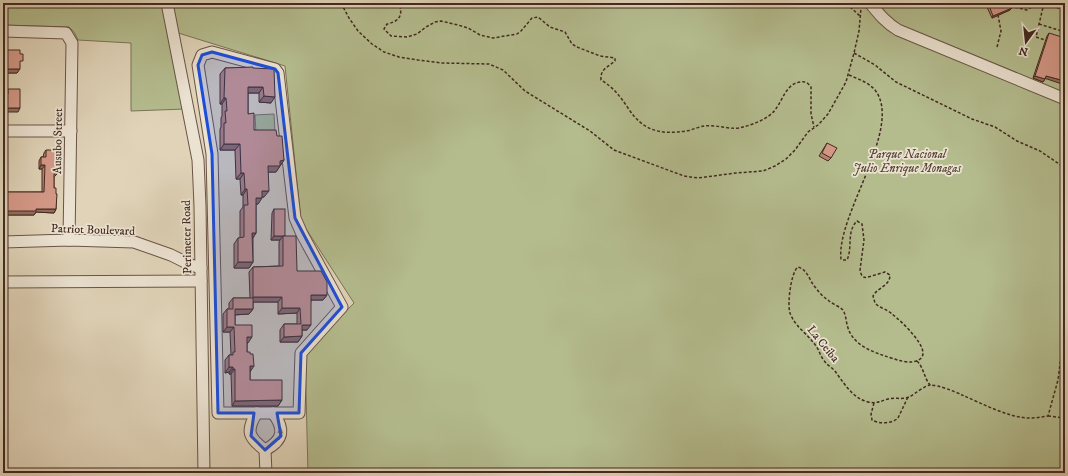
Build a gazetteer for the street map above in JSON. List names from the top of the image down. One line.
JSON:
{"streets":{"street":["Ausubo Street","Patriot Boulevard","Perimeter Road"],"path":["La Ceiba"]},"crossings":[["Ausubo Street","Patriot Boulevard"],["Patriot Boulevard","Perimeter Road"]],"parks":["Parque Nacional Julio Enrique Monagas"],"north":"bottom"}
